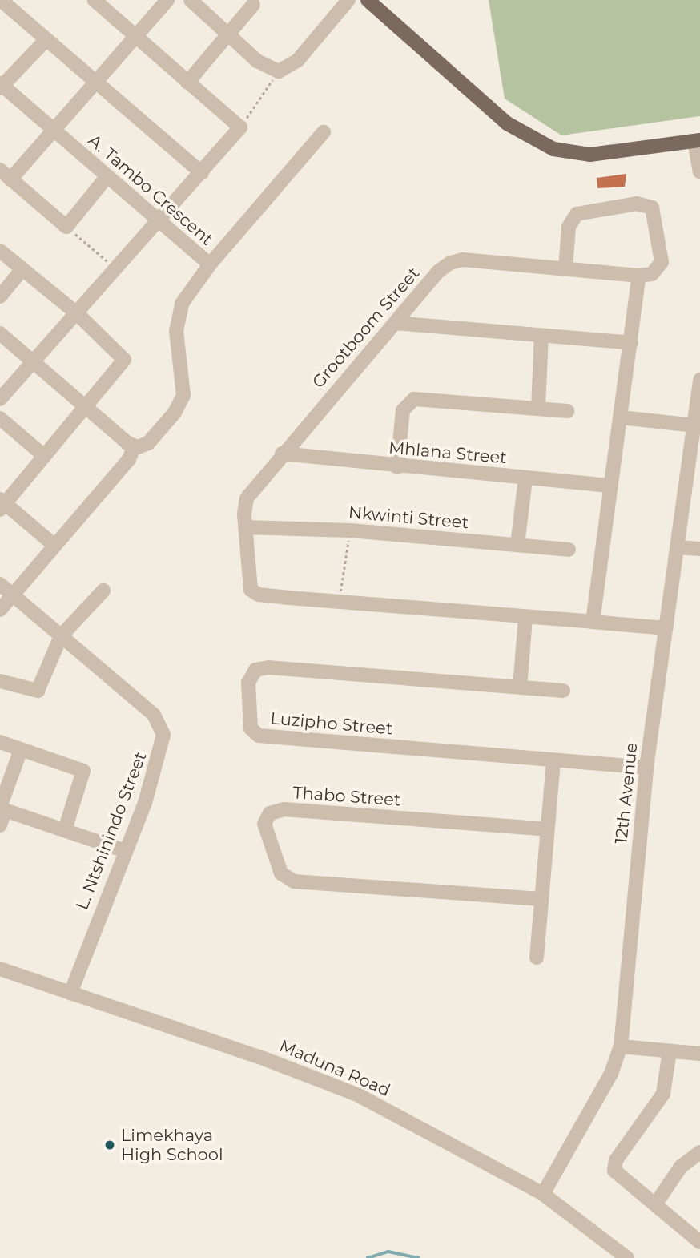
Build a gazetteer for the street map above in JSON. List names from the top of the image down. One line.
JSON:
{"streets":{"street":["A. Tambo Crescent","Grootboom Street","Mhlana Street","Nkwinti Street","Luzipho Street","12th Avenue","Thabo Street","L. Ntshinindo Street","Maduna Road"]},"crossings":[["Grootboom Street","Mhlana Street"],["Grootboom Street","Nkwinti Street"],["Grootboom Street","12th Avenue"],["Luzipho Street","12th Avenue"],["12th Avenue","Maduna Road"],["L. Ntshinindo Street","Maduna Road"]],"places":["Limekhaya High School"]}
